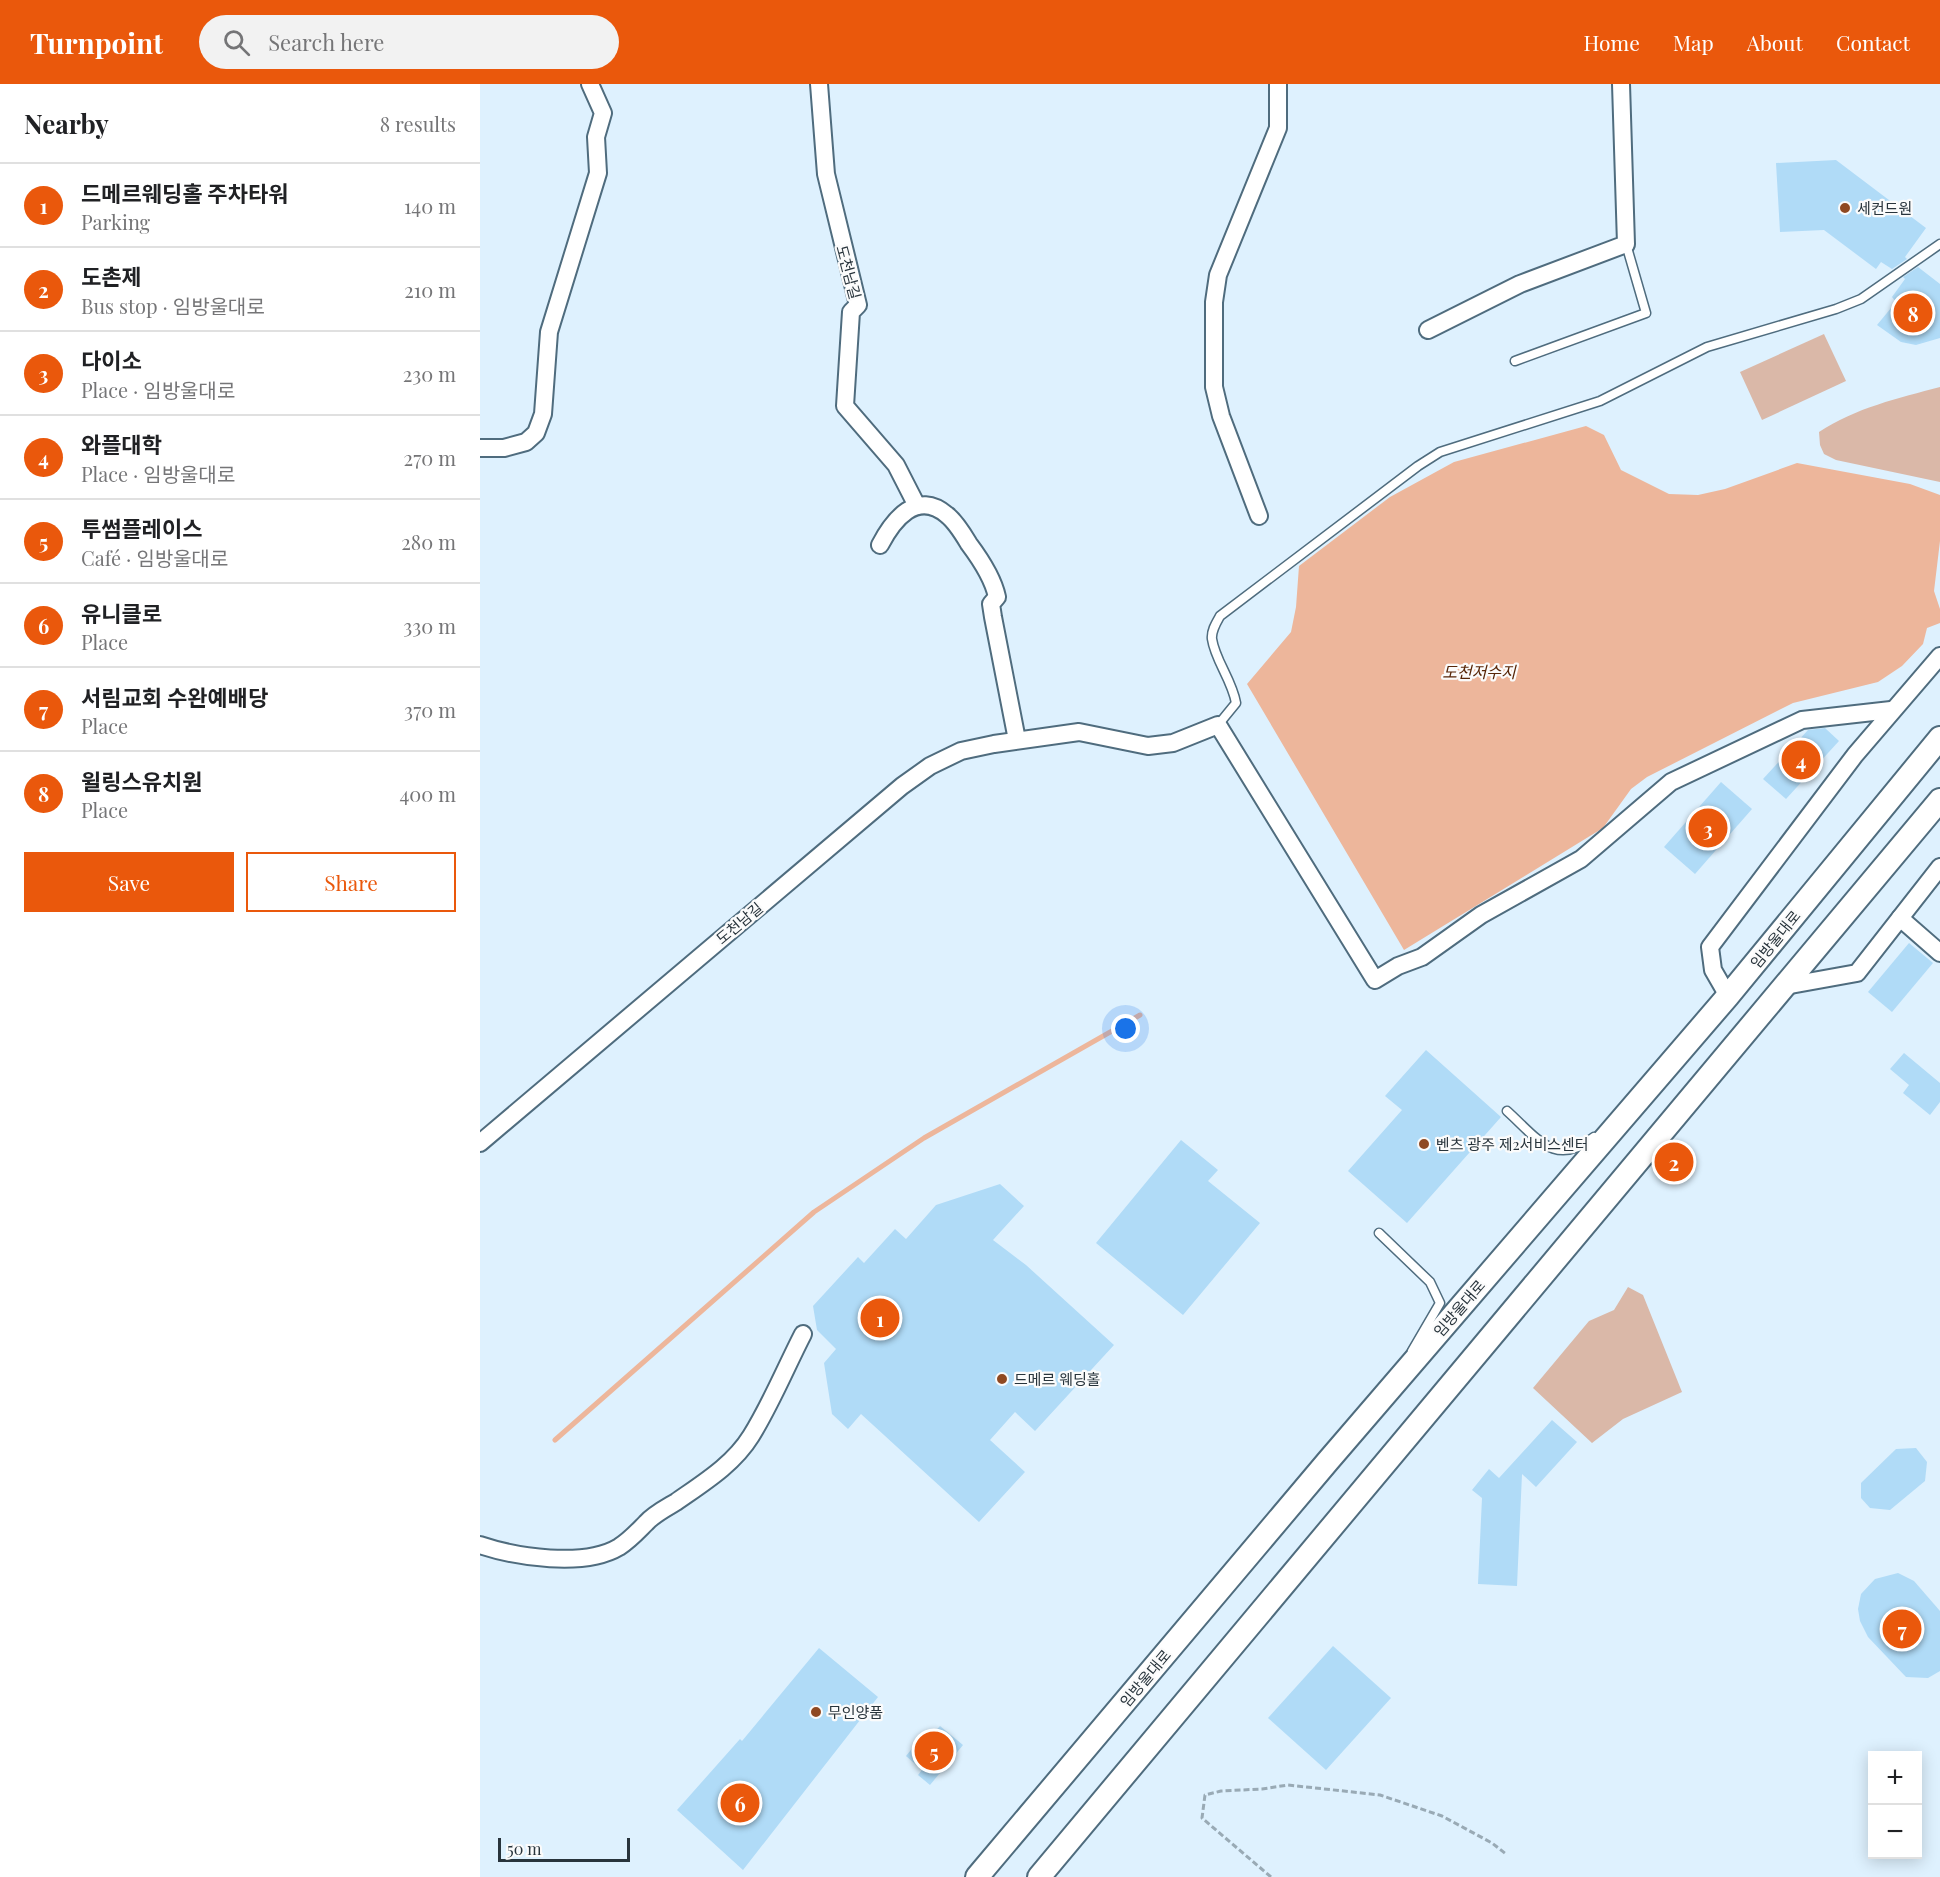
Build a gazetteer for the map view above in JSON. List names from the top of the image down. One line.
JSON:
{"streets":{"main road":["임방울대로"],"street":["도천남길"]},"water":["도천저수지"],"places":["세컨드원","벤츠 광주 제2서비스센터","드메르 웨딩홀","무인양품"],"scale_bar":"50 m","page":{"header":"Turnpoint","search":"Search here","nav":["Home","Map","About","Contact"],"heading":["Nearby","8 results"],"list":[{"mark":"1","name":"드메르웨딩홀 주차타워","note":"Parking","value":"140 m"},{"mark":"2","name":"도촌제","note":"Bus stop · 임방울대로","value":"210 m"},{"mark":"3","name":"다이소","note":"Place · 임방울대로","value":"230 m"},{"mark":"4","name":"와플대학","note":"Place · 임방울대로","value":"270 m"},{"mark":"5","name":"투썸플레이스","note":"Café · 임방울대로","value":"280 m"},{"mark":"6","name":"유니클로","note":"Place","value":"330 m"},{"mark":"7","name":"서림교회 수완예배당","note":"Place","value":"370 m"},{"mark":"8","name":"윌링스유치원","note":"Place","value":"400 m"}],"pins":["8","4","3","2","1","7","5","6"],"buttons":["Save","Share"],"map_buttons":["+","−"],"scale":"50 m"}}
